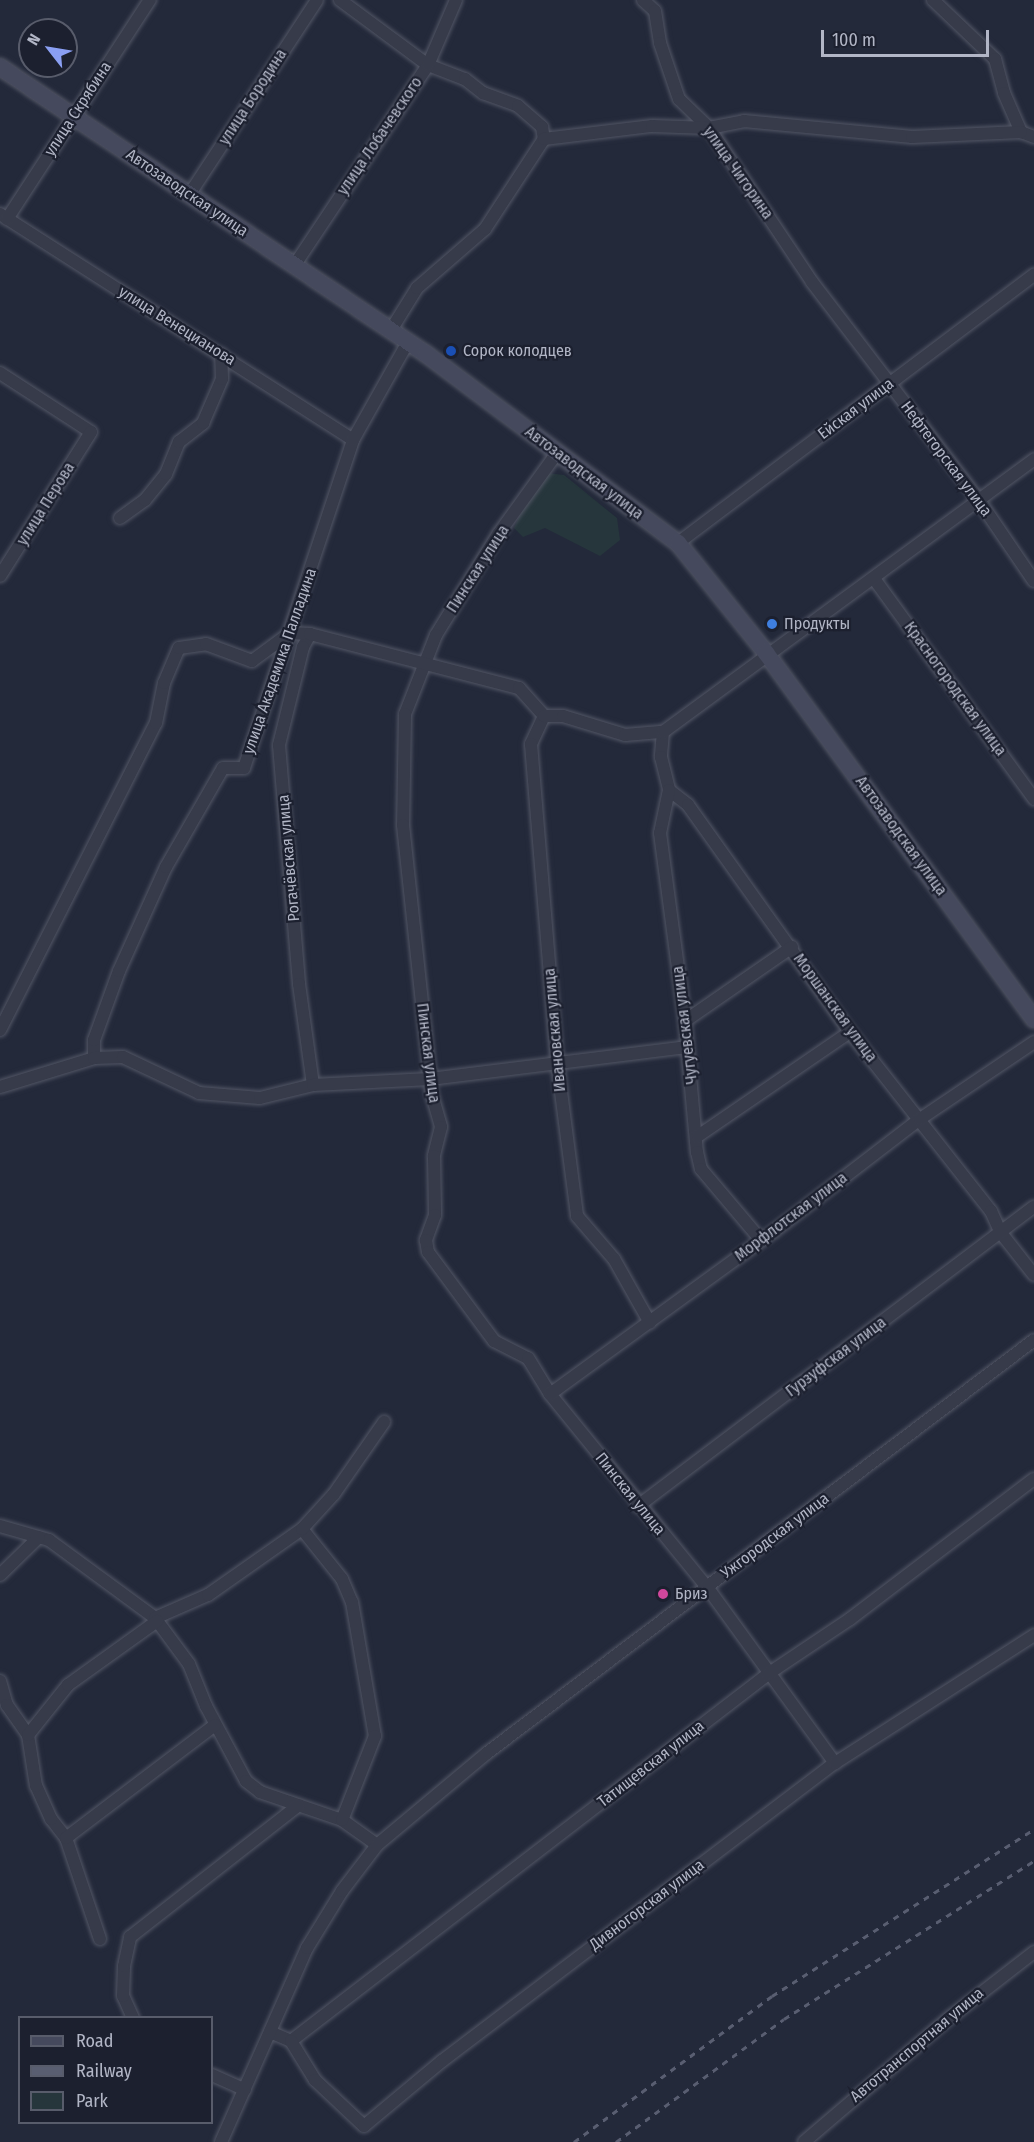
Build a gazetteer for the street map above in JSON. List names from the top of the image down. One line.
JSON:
{"streets":{"street":["улица Бородина","улица Скрябина","улица Лобачевского","улица Чигорина","Автозаводская улица","улица Венецианова","Ейская улица","Нефтегорская улица","улица Перова","Пинская улица","улица Академика Палладина","Красногородская улица","Рогачёвская улица","Моршанская улица","Чугуевская улица","Ивановская улица","Морфлотская улица","Гурзуфская улица","Ужгородская улица","Татищевская улица","Дивногорская улица","Автотранспортная улица"]},"crossings":[["улица Бородина","Автозаводская улица"],["улица Скрябина","Автозаводская улица"],["улица Скрябина","улица Венецианова"],["улица Лобачевского","Автозаводская улица"],["улица Чигорина","Нефтегорская улица"],["Автозаводская улица","Ейская улица"],["Автозаводская улица","Пинская улица"],["Автозаводская улица","улица Академика Палладина"],["улица Венецианова","улица Академика Палладина"],["Ейская улица","Нефтегорская улица"],["Пинская улица","Морфлотская улица"],["Пинская улица","Гурзуфская улица"],["Пинская улица","Ужгородская улица"],["Пинская улица","Татищевская улица"],["Пинская улица","Дивногорская улица"],["Моршанская улица","Чугуевская улица"],["Моршанская улица","Морфлотская улица"],["Моршанская улица","Гурзуфская улица"],["Чугуевская улица","Морфлотская улица"],["Ивановская улица","Морфлотская улица"],["Татищевская улица","Дивногорская улица"]],"places":["Сорок колодцев","Продукты","Бриз"],"legend":["Road","Railway","Park"],"scale_bar":"100 m","north":"top left"}
